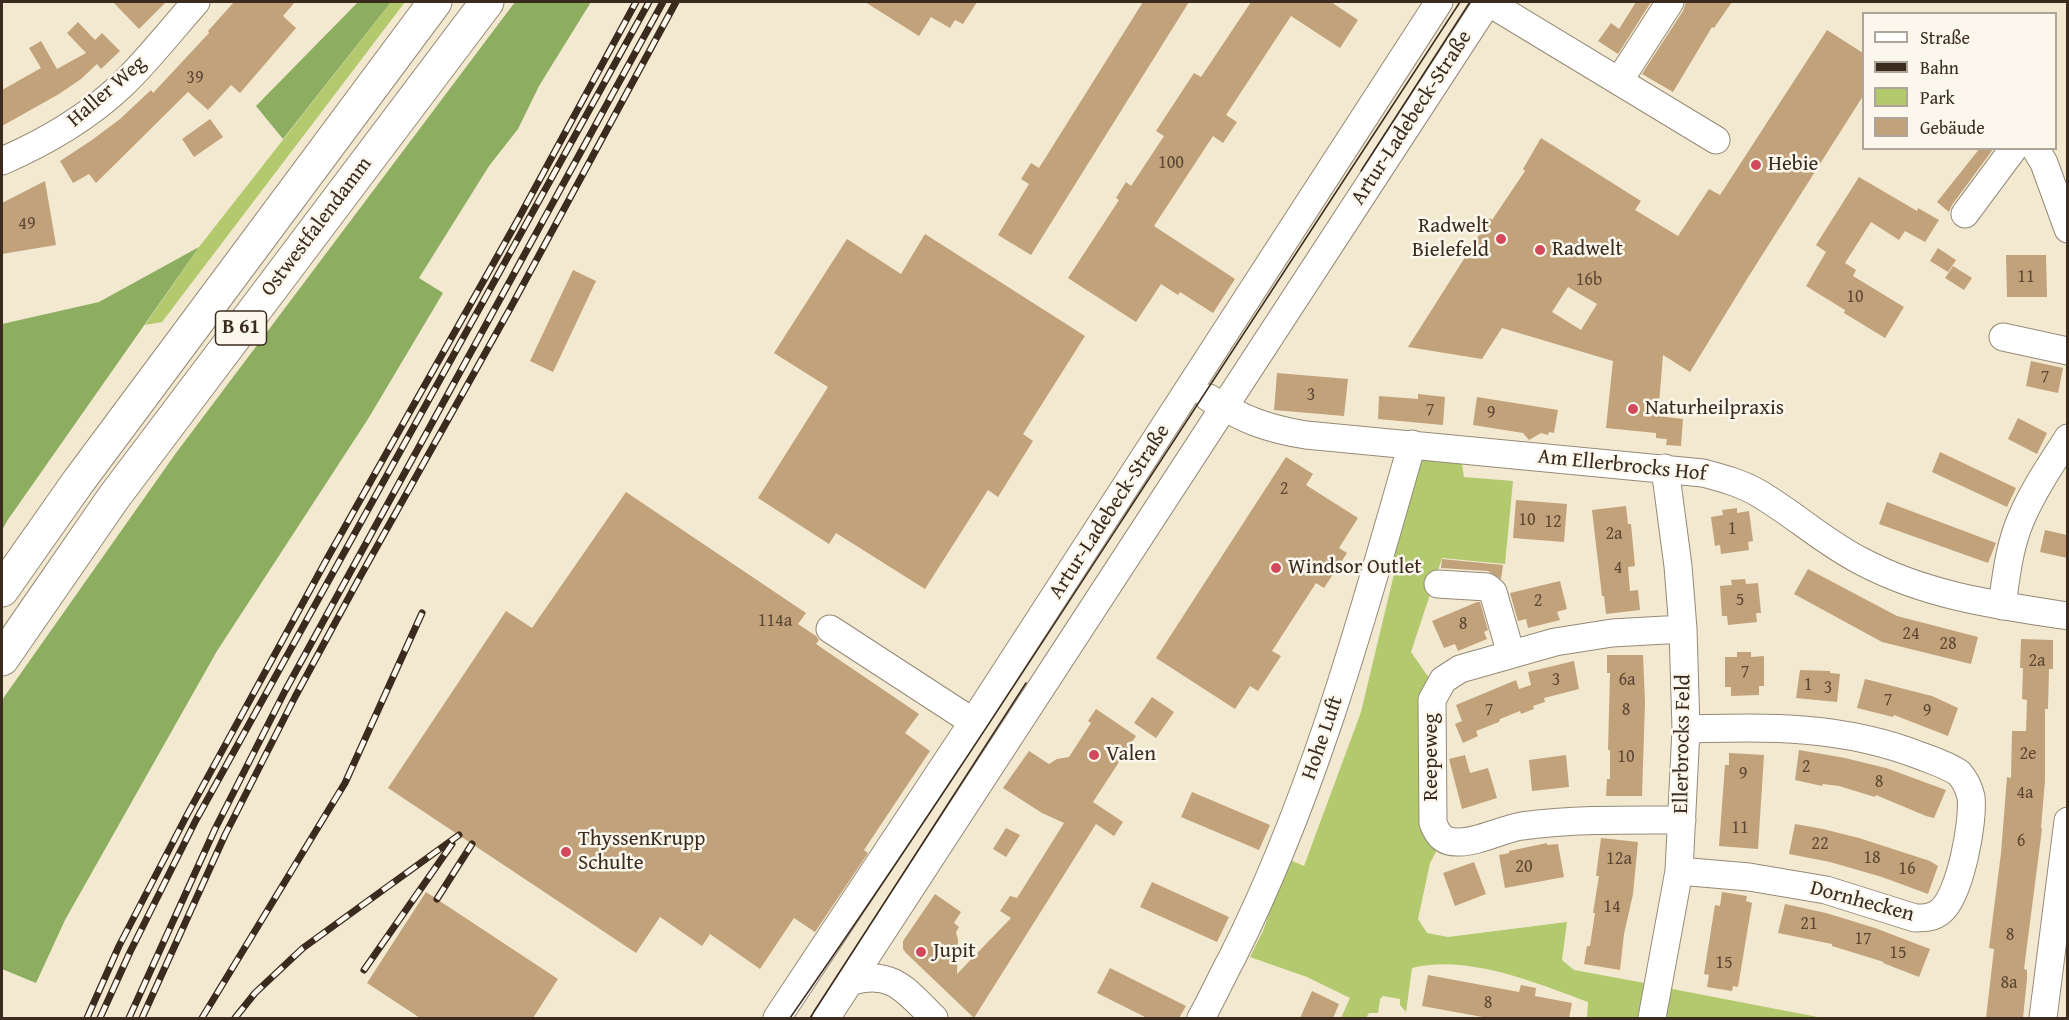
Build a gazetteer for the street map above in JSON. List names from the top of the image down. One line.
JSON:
{"streets":{"highway":["Ostwestfalendamm","B 61"],"street":["Haller Weg","Artur-Ladebeck-Straße","Am Ellerbrocks Hof","Hohe Luft","Ellerbrocks Feld","Reepeweg","Dornhecken"]},"crossings":[["Artur-Ladebeck-Straße","Am Ellerbrocks Hof"],["Am Ellerbrocks Hof","Hohe Luft"],["Am Ellerbrocks Hof","Ellerbrocks Feld"],["Ellerbrocks Feld","Reepeweg"],["Ellerbrocks Feld","Dornhecken"]],"places":["Hebie","Radwelt Bielefeld","Radwelt","Naturheilpraxis","Windsor Outlet","Valen","ThyssenKrupp Schulte","Jupit"],"house_numbers":["39","100","49","11","16b","10","7","3","7","9","2","10","12","1","2a","4","5","2","114a","8","24","28","2a","7","3","6a","1","3","7","7","8","9","2e","10","2","9","8","4a","11","6","22","18","12a","20","16","14","21","8","17","15","15","8a","8"],"legend":["Straße","Bahn","Park","Gebäude"]}
